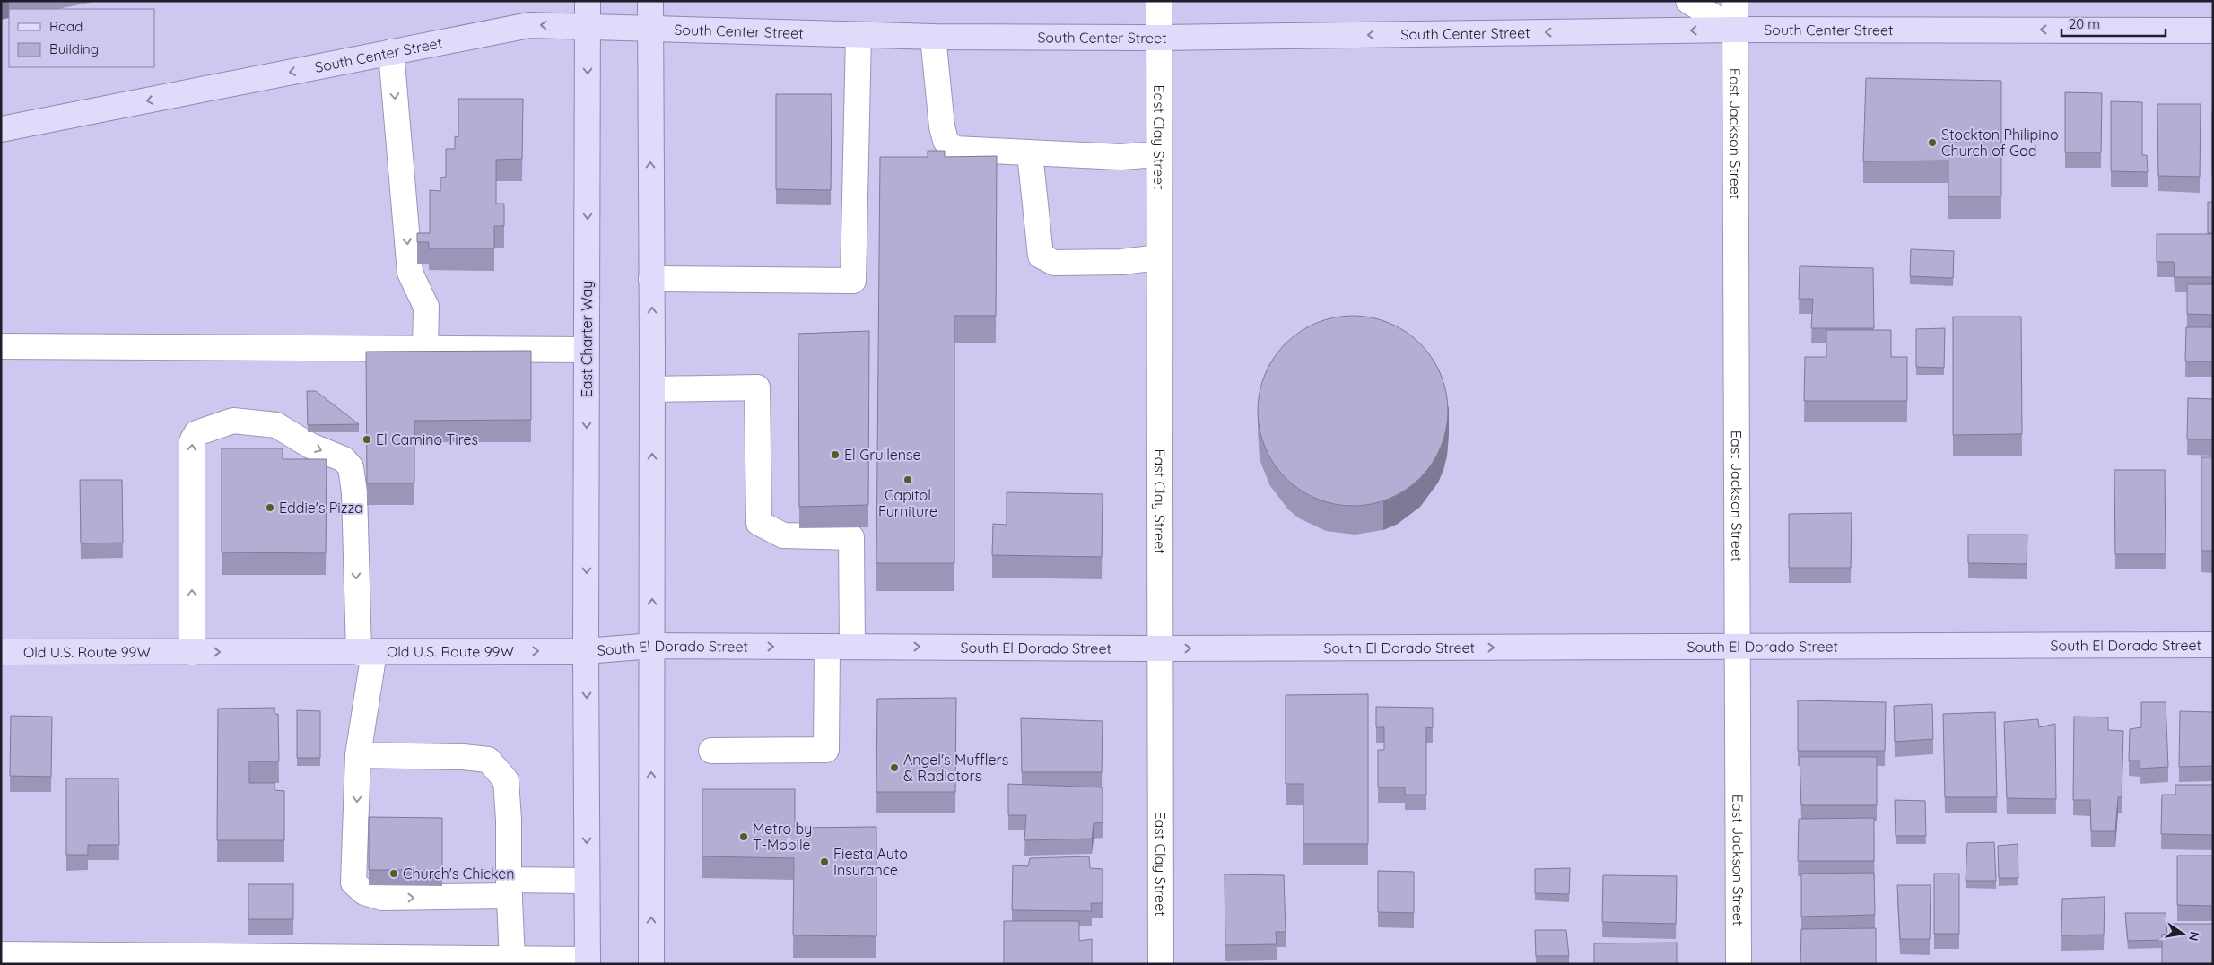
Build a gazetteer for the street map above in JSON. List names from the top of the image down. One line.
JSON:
{"streets":{"main road":["South Center Street","East Charter Way","South El Dorado Street","Old U.S. Route 99W"],"street":["East Jackson Street","East Clay Street"]},"crossings":[["South Center Street","East Jackson Street"],["South Center Street","East Clay Street"],["South Center Street","East Charter Way"],["East Jackson Street","South El Dorado Street"],["East Clay Street","South El Dorado Street"],["East Charter Way","South El Dorado Street"],["East Charter Way","Old U.S. Route 99W"],["South El Dorado Street","Old U.S. Route 99W"]],"one_way":["South Center Street","South El Dorado Street","Old U.S. Route 99W"],"places":["Stockton Philipino Church of God","El Camino Tires","El Grullense","Capitol Furniture","Eddie's Pizza","Angel's Mufflers & Radiators","Metro by T-Mobile","Fiesta Auto Insurance","Church's Chicken"],"legend":["Road","Building"],"scale_bar":"20 m","north":"right"}
